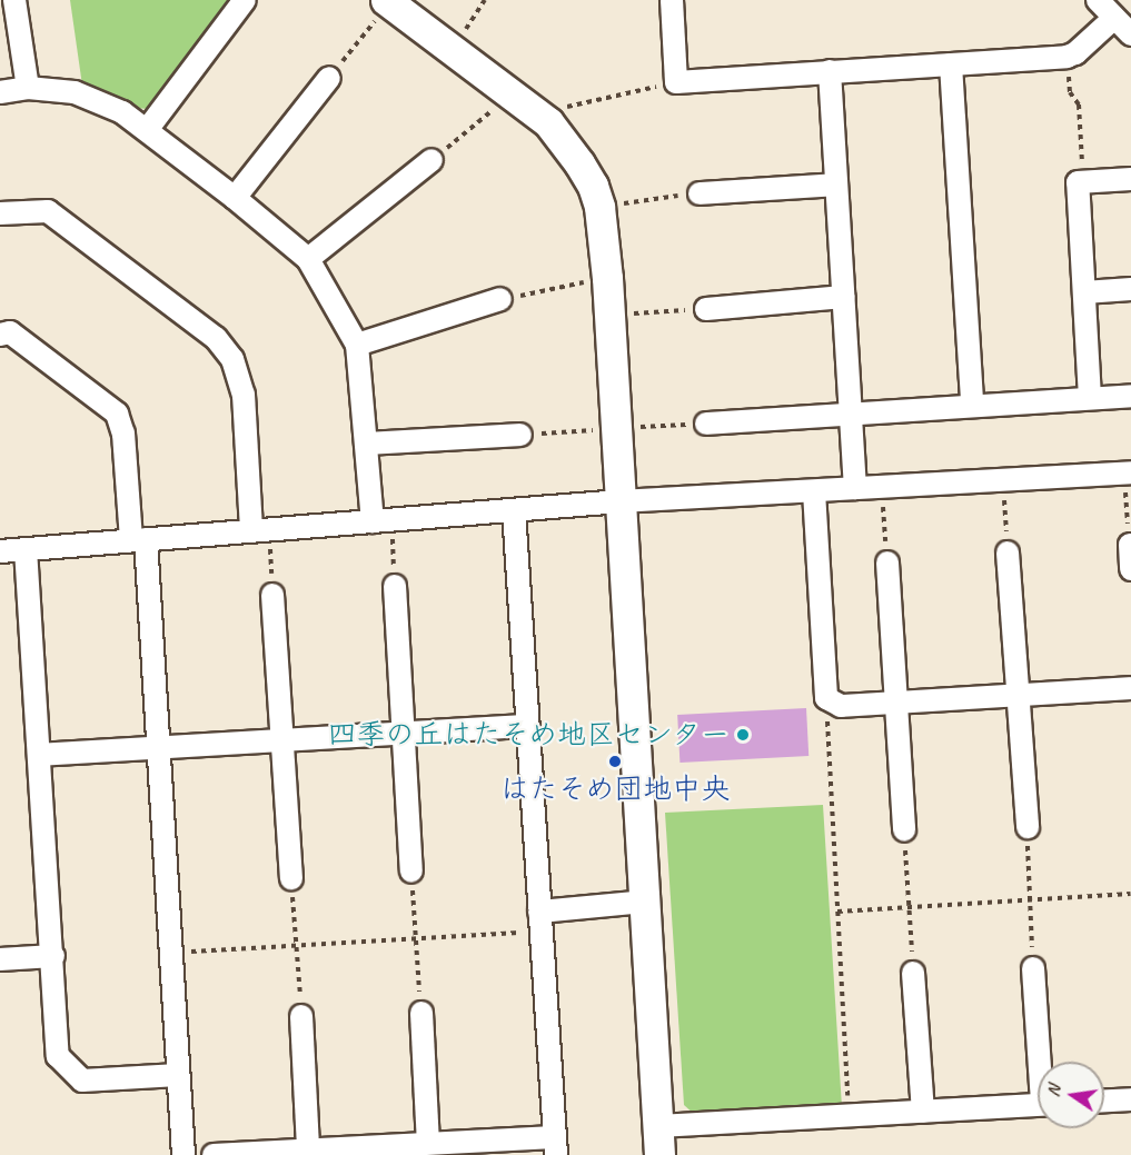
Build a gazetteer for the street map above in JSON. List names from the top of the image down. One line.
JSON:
{"places":["四季の丘はたそめ地区センター","はたそめ団地中央"],"north":"left"}
